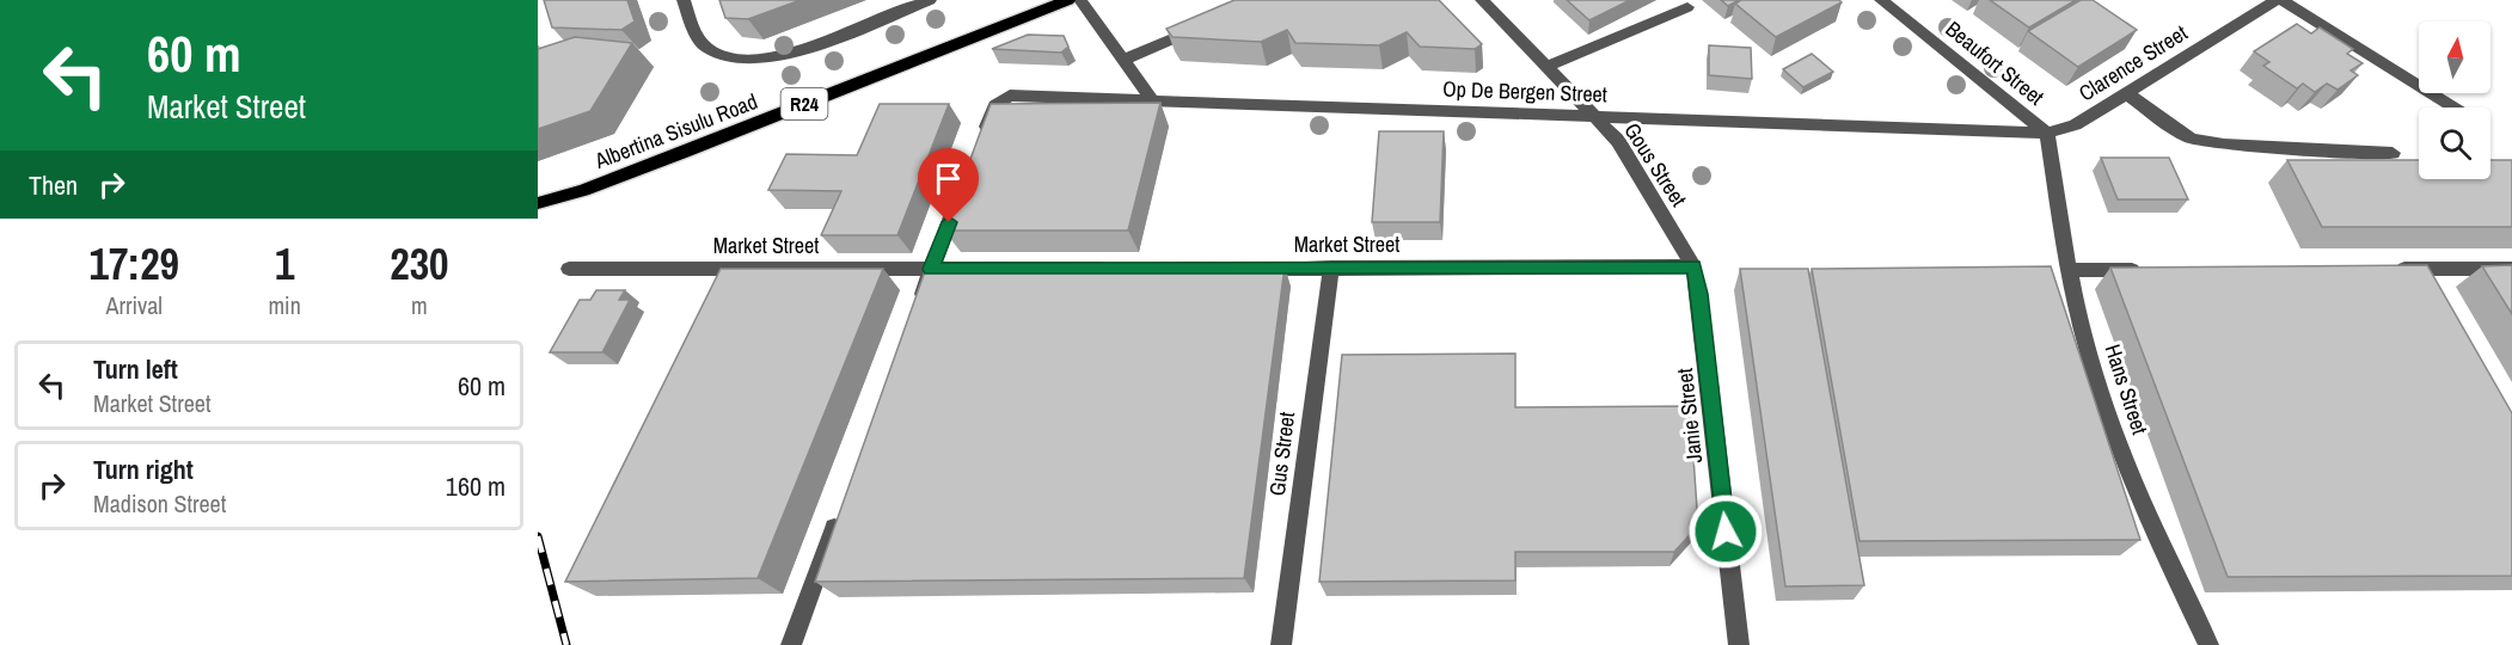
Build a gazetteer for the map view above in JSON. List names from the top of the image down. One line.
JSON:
{"streets":{"main road":["R24","Albertina Sisulu Road"],"street":["Beaufort Street","Clarence Street","Op De Bergen Street","Gous Street","Market Street","Hans Street","Janie Street","Gus Street"]},"crossings":[["Beaufort Street","Clarence Street"],["Beaufort Street","Op De Bergen Street"],["Beaufort Street","Hans Street"],["Clarence Street","Op De Bergen Street"],["Clarence Street","Hans Street"],["Op De Bergen Street","Gous Street"],["Op De Bergen Street","Hans Street"],["Gous Street","Market Street"],["Gous Street","Janie Street"],["Market Street","Janie Street"],["Market Street","Gus Street"]],"north":"top","page":{"turn":["60 m","Market Street"],"then":"Then","eta":["17:29","Arrival","1","min","230","m"],"list":[{"name":"Turn left","note":"Market Street","value":"60 m"},{"name":"Turn right","note":"Madison Street","value":"160 m"}]}}
